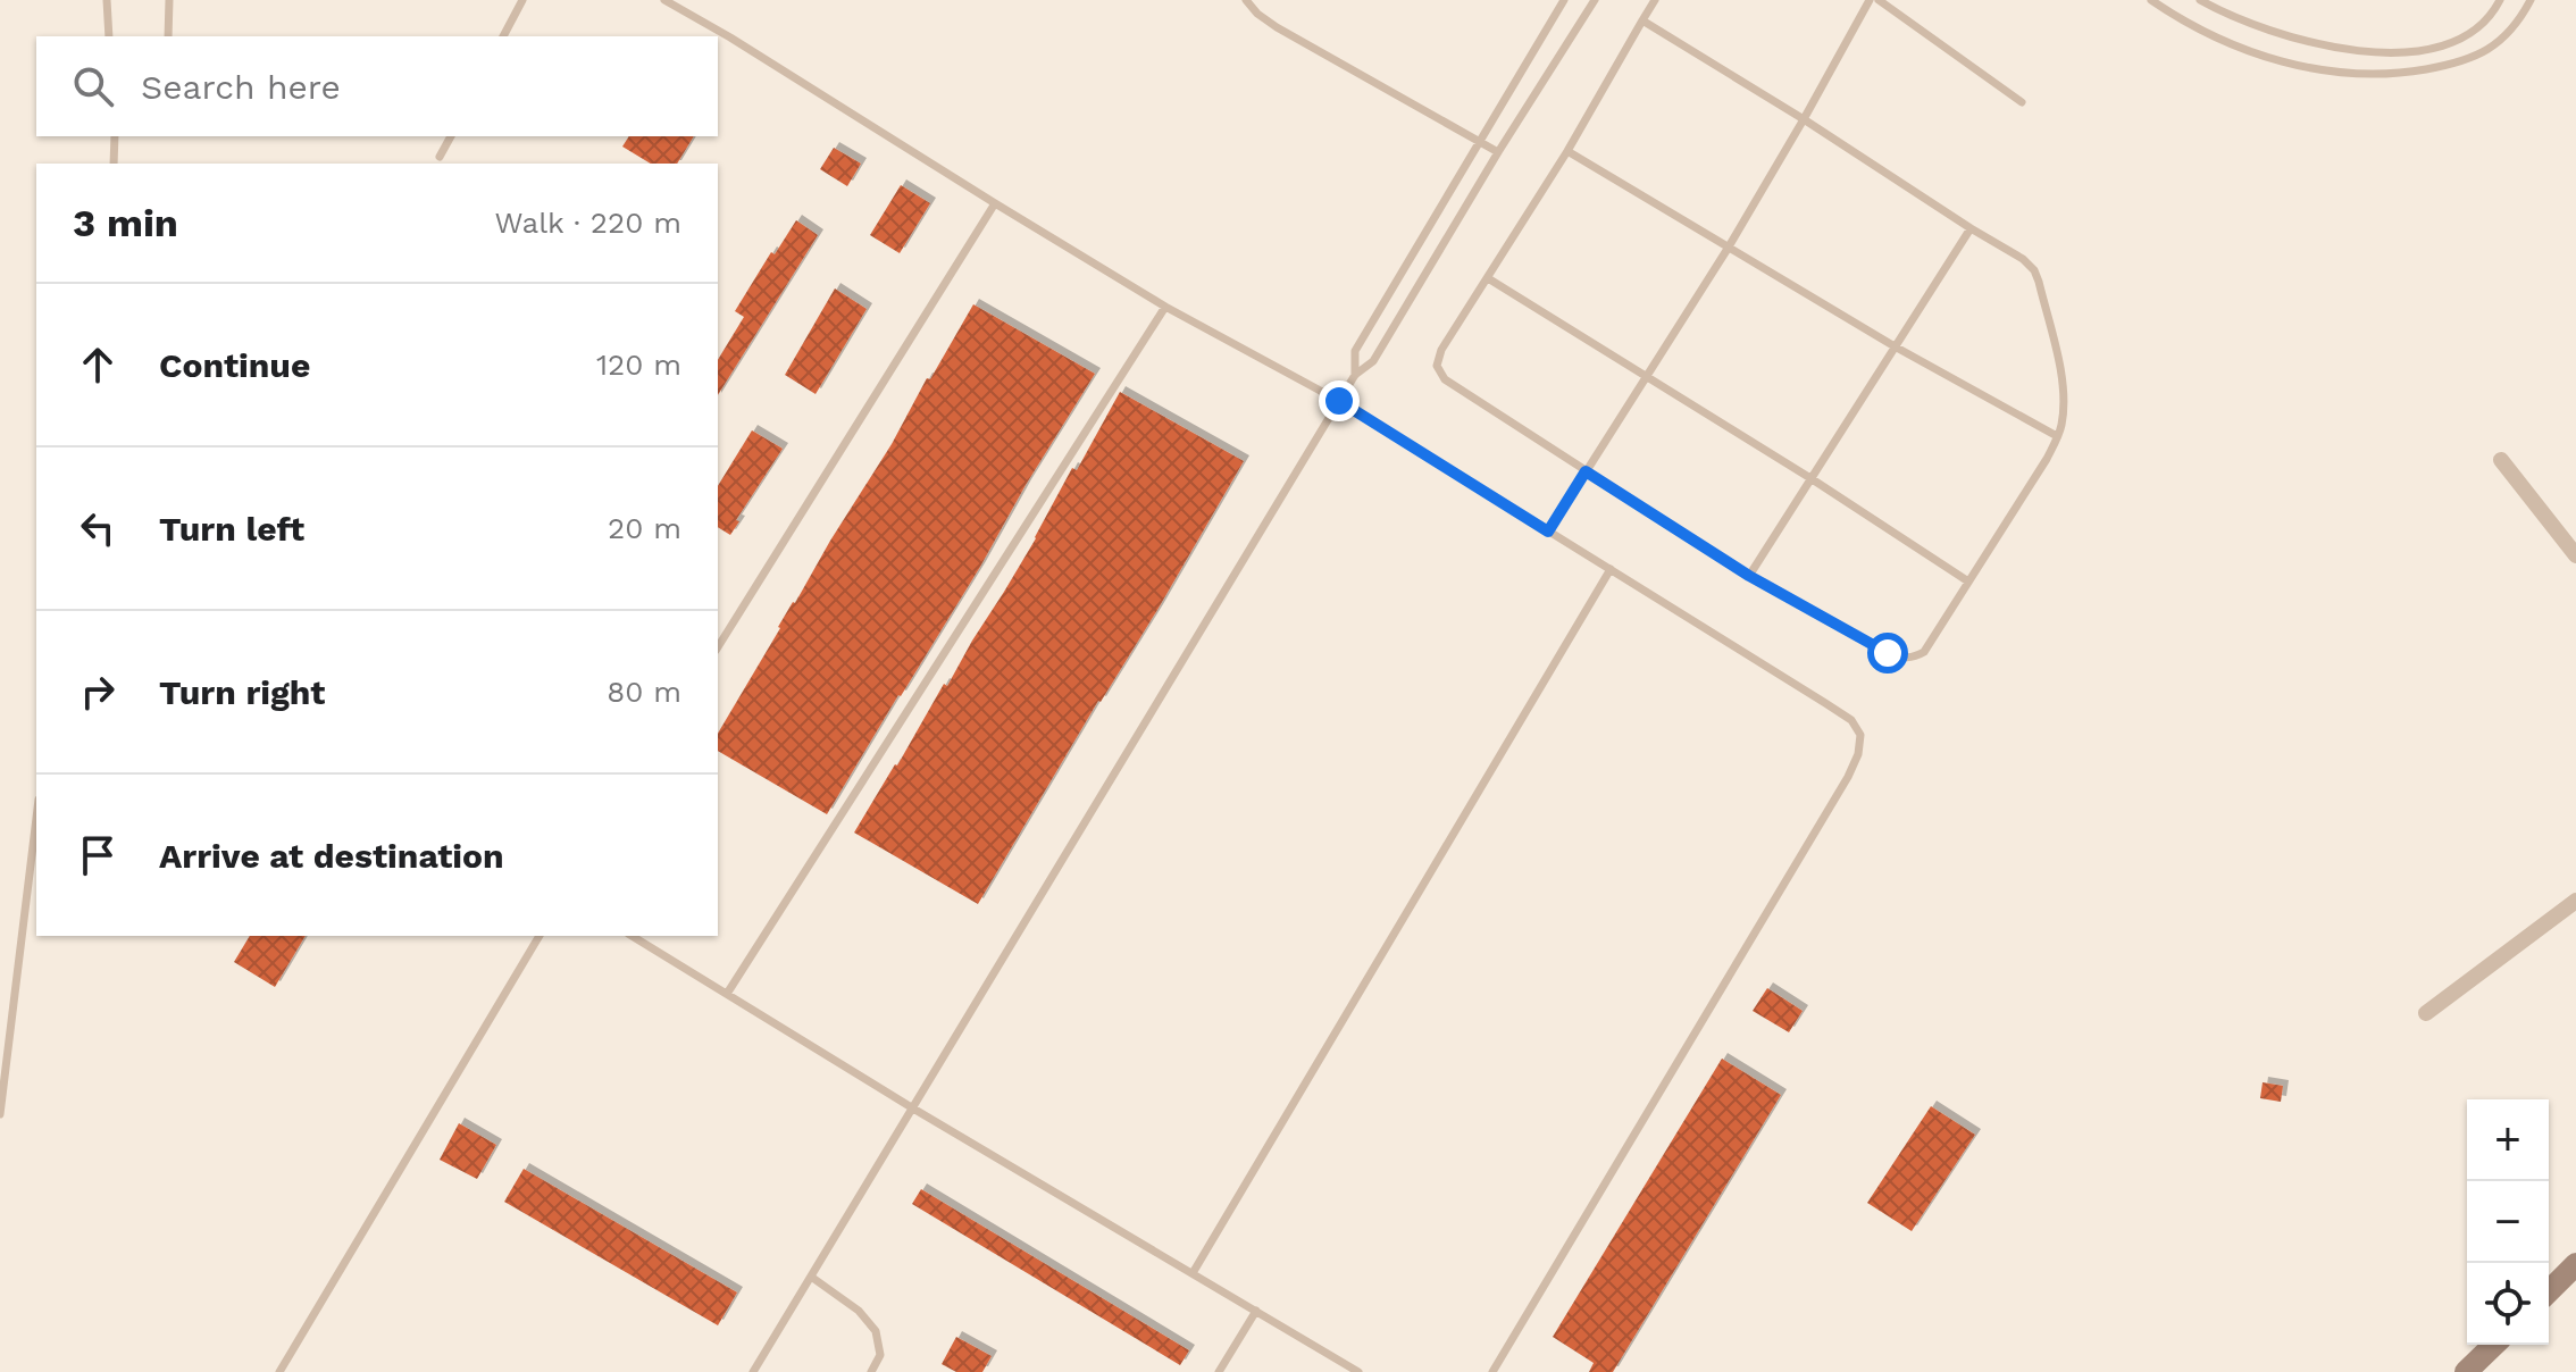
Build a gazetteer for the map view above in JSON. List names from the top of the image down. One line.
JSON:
{"page":{"search":"Search here","heading":["3 min","Walk · 220 m"],"list":[["Continue","120 m"],["Turn left","20 m"],["Turn right","80 m"],"Arrive at destination"],"map_buttons":["+","−"]}}
